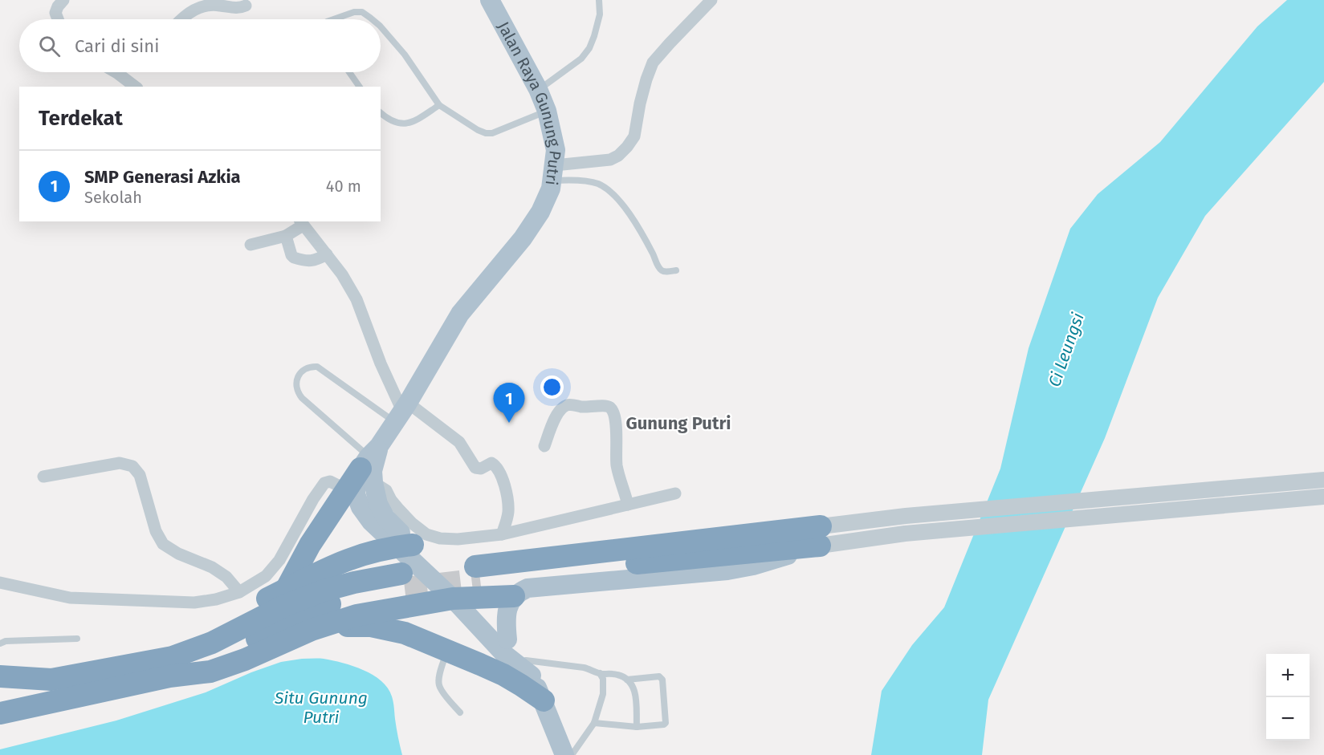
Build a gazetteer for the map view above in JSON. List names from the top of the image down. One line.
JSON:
{"streets":{"main road":["Jalan Raya Gunung Putri"]},"districts":["Gunung Putri"],"water":["Ci Leungsi","Situ Gunung Putri"],"page":{"search":"Cari di sini","heading":"Terdekat","list":[{"mark":"1","name":"SMP Generasi Azkia","note":"Sekolah","value":"40 m"}],"pins":"1","map_buttons":["+","−"]}}
